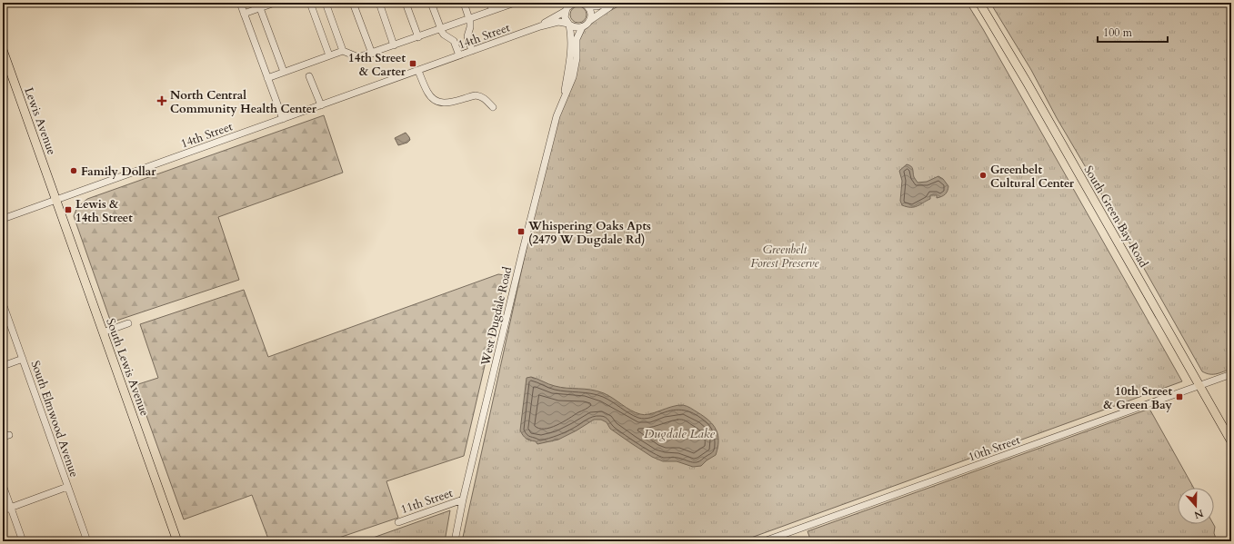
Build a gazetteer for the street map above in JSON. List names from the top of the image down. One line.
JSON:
{"streets":{"main road":["Lewis Avenue","South Green Bay Road","South Lewis Avenue"],"street":["14th Street","West Dugdale Road","South Elmwood Avenue","10th Street","11th Street"]},"crossings":[["14th Street","Lewis Avenue"],["14th Street","South Lewis Avenue"],["Lewis Avenue","South Lewis Avenue"],["South Green Bay Road","10th Street"],["West Dugdale Road","11th Street"]],"water":["Dugdale Lake"],"parks":["Greenbelt Forest Preserve"],"places":{"transit":["14th Street & Carter","Lewis & 14th Street","Whispering Oaks Apts (2479 W Dugdale Rd)","10th Street & Green Bay"],"health":["North Central Community Health Center"],"other":["Family Dollar","Greenbelt Cultural Center"]},"scale_bar":"100 m","north":"bottom"}
